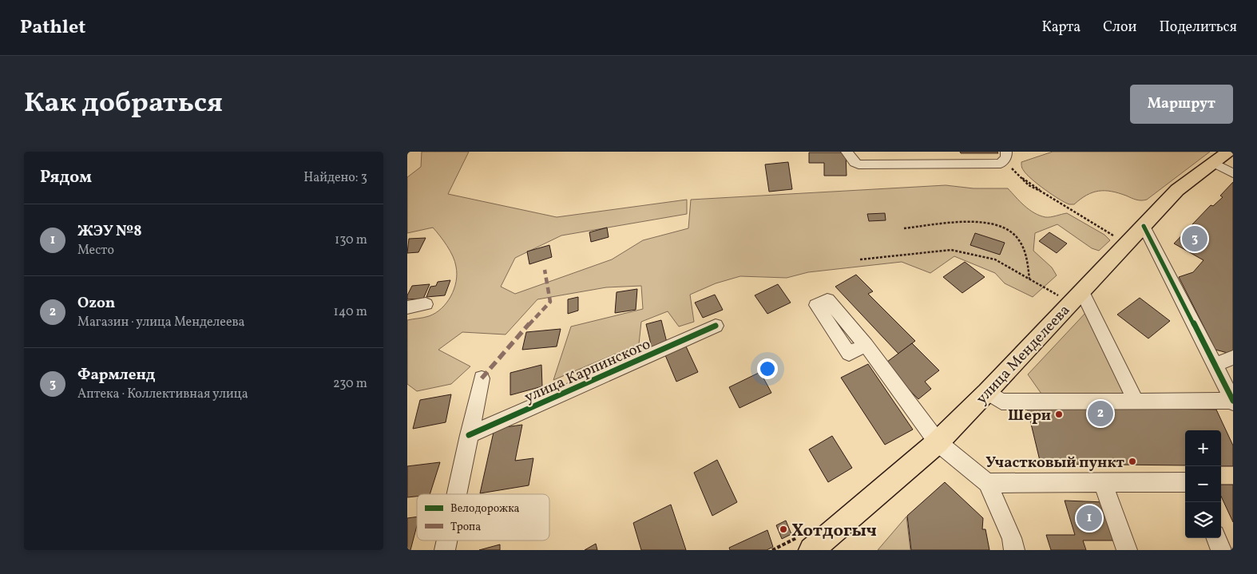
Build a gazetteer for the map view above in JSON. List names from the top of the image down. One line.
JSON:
{"streets":{"main road":["улица Менделеева"],"street":["улица Карпинского"]},"places":["Шери","Участковый пункт","Хотдогыч"],"legend":["Велодорожка","Тропа"],"page":{"header":"Pathlet","nav":["Карта","Слои","Поделиться"],"title":"Как добраться","buttons":"Маршрут","heading":["Рядом","Найдено: 3"],"list":[{"mark":"1","name":"ЖЭУ №8","note":"Место","value":"130 m"},{"mark":"2","name":"Ozon","note":"Магазин · улица Менделеева","value":"140 m"},{"mark":"3","name":"Фармленд","note":"Аптека · Коллективная улица","value":"230 m"}],"pins":["3","2","1"],"map_buttons":["+","−"]}}
